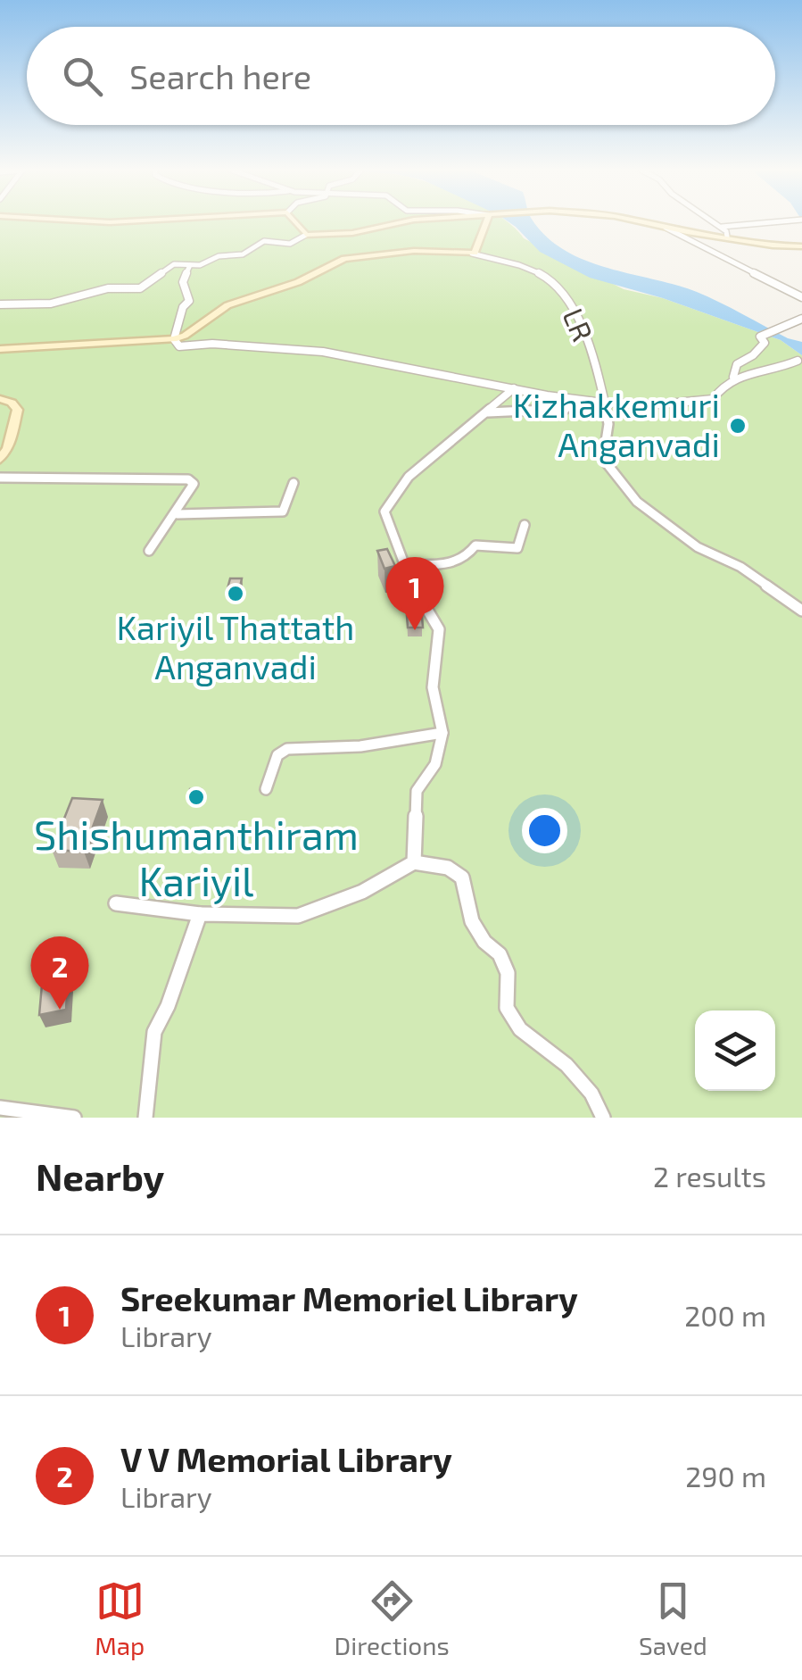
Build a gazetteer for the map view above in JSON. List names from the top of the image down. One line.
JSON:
{"streets":{"street":["LR"]},"places":["Kizhakkemuri Anganvadi","Kariyil Thattath Anganvadi","Shishumanthiram Kariyil"],"page":{"search":"Search here","pins":["1","2"],"heading":["Nearby","2 results"],"list":[{"mark":"1","name":"Sreekumar Memoriel Library","note":"Library","value":"200 m"},{"mark":"2","name":"V V Memorial Library","note":"Library","value":"290 m"}],"nav":["Map","Directions","Saved"]}}
